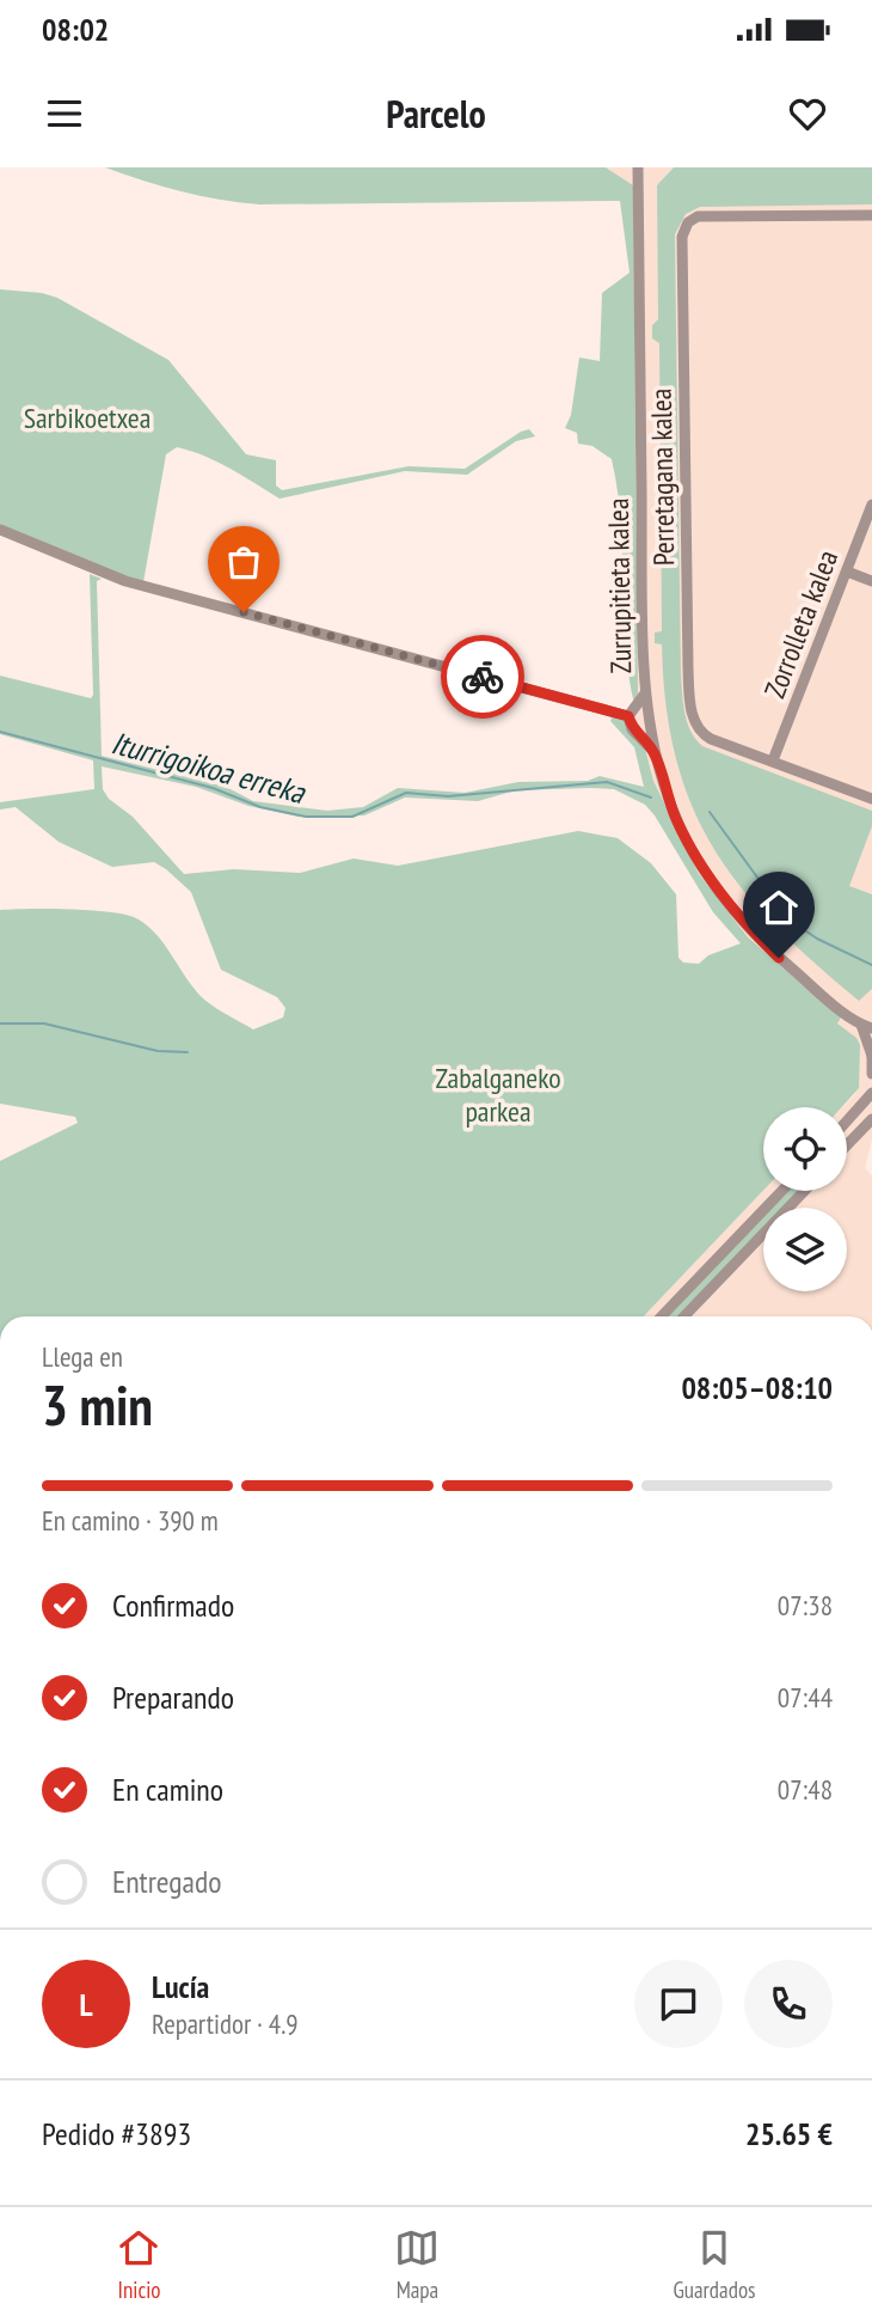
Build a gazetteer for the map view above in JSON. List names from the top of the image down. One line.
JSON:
{"streets":{"street":["Perretagana kalea","Zurrupitieta kalea","Zorrolleta kalea"]},"crossings":[["Perretagana kalea","Zorrolleta kalea"]],"water":["Iturrigoikoa erreka"],"parks":["Sarbikoetxea","Zabalganeko parkea"],"page":{"status":"08:02","header":"Parcelo","heading":["3 min","Llega en","08:05–08:10"],"panel":["Lucía","Repartidor · 4.9","Pedido #3893","25.65 €"],"bar":"En camino · 390 m","list":[["Confirmado","07:38"],["Preparando","07:44"],["En camino","07:48"],"Entregado"],"round":"L","tabs":["Inicio","Mapa","Guardados"]}}
